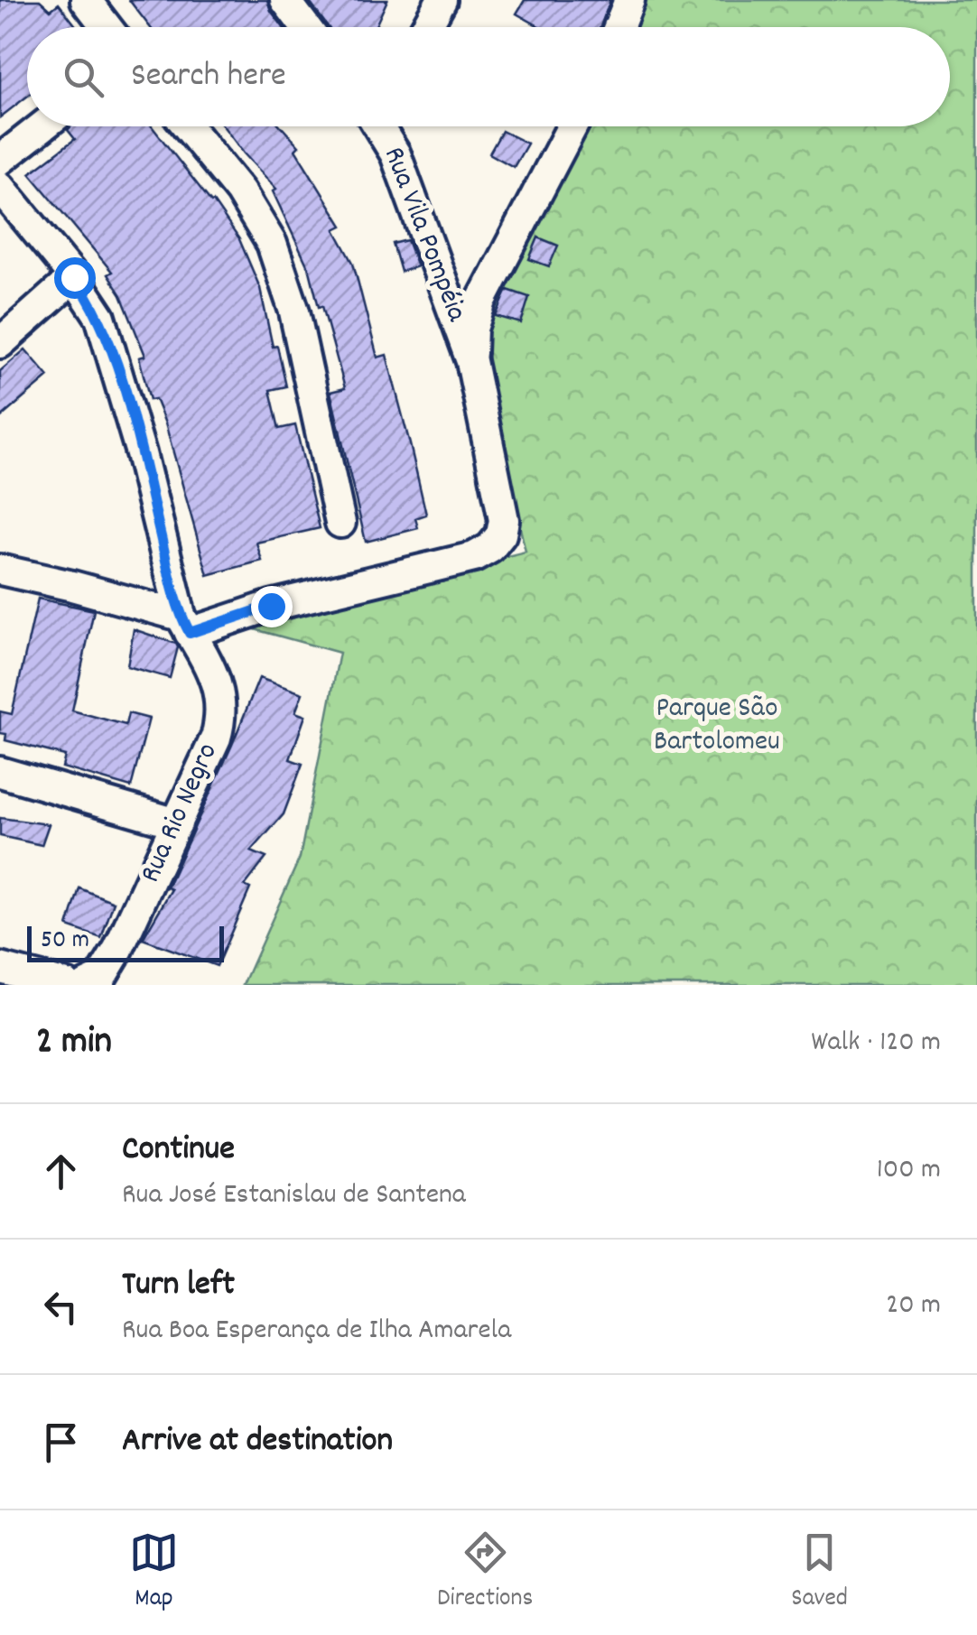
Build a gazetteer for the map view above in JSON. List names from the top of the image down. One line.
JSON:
{"streets":{"street":["Rua Vila Pompéia","Rua Rio Negro"]},"parks":["Parque São Bartolomeu"],"scale_bar":"50 m","page":{"search":"Search here","scale":"50 m","heading":["2 min","Walk · 120 m"],"list":[["Continue","Rua José Estanislau de Santena","100 m"],["Turn left","Rua Boa Esperança de Ilha Amarela","20 m"],"Arrive at destination"],"nav":["Map","Directions","Saved"]}}
